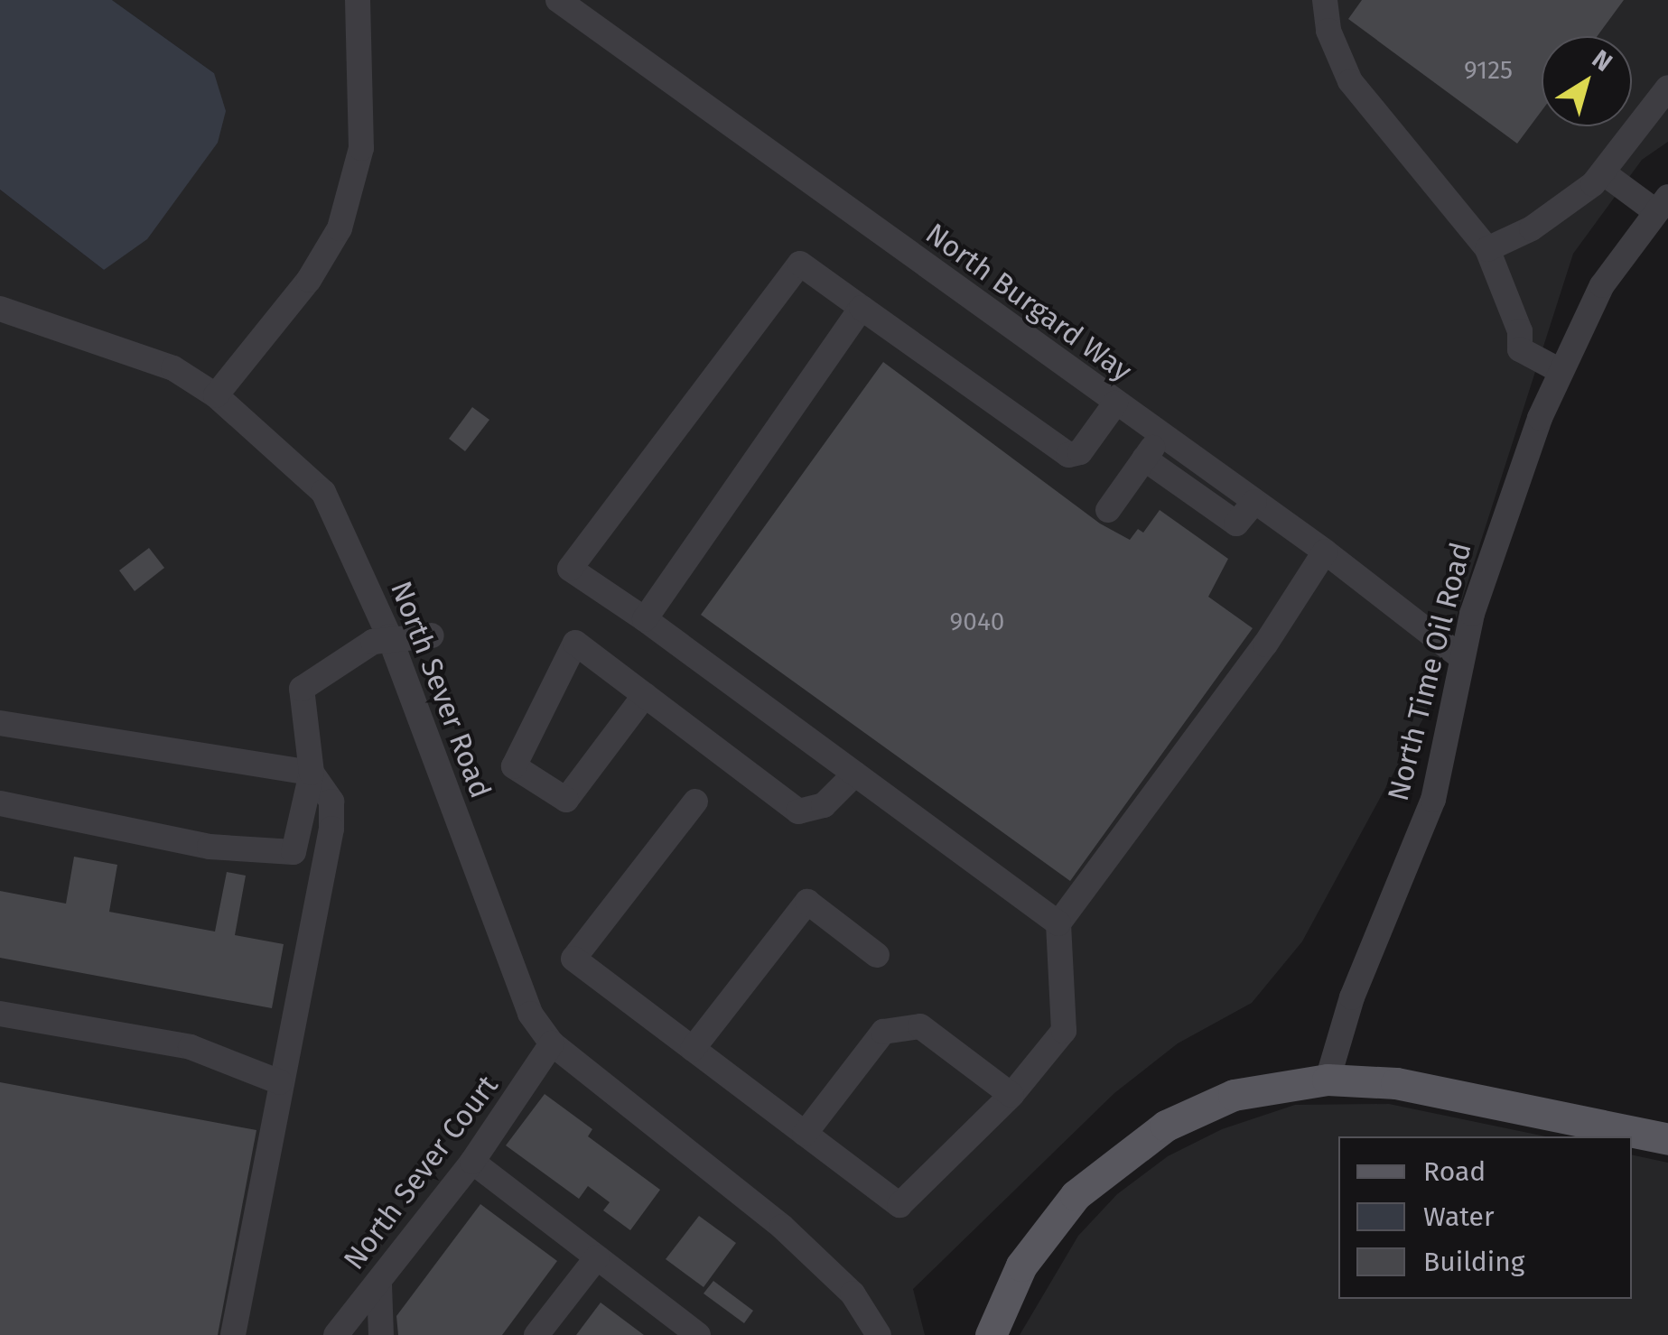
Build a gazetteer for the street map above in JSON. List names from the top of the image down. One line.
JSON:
{"streets":{"street":["North Burgard Way","North Time Oil Road","North Sever Road","North Sever Court"]},"crossings":[["North Burgard Way","North Time Oil Road"],["North Sever Road","North Sever Court"]],"house_numbers":["9125","9040"],"legend":["Road","Water","Building"],"north":"top right"}
